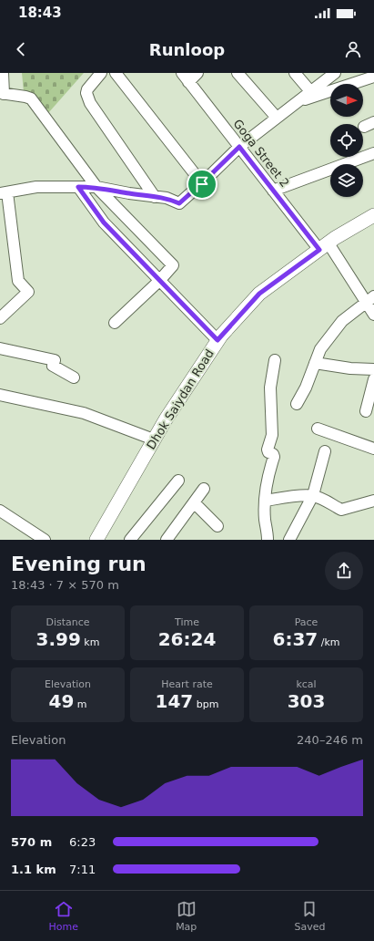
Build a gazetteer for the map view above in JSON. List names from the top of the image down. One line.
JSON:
{"streets":{"main road":["Dhok Saiydan Road"],"street":["Goga Street 2"]},"crossings":[["Goga Street 2","Dhok Saiydan Road"]],"north":"right","page":{"status":"18:43","header":"Runloop","heading":["Evening run","18:43 · 7 × 570 m"],"stats":[["Distance","3.99 km"],["Time","26:24"],["Pace","6:37 /km"],["Elevation","49 m"],["Heart rate","147 bpm"],["kcal","303"]],"chart":["Elevation","240–246 m"],"list":[{"name":"570 m","note":"6:23"},{"name":"1.1 km","note":"7:11"}],"tabs":["Home","Map","Saved"]}}
